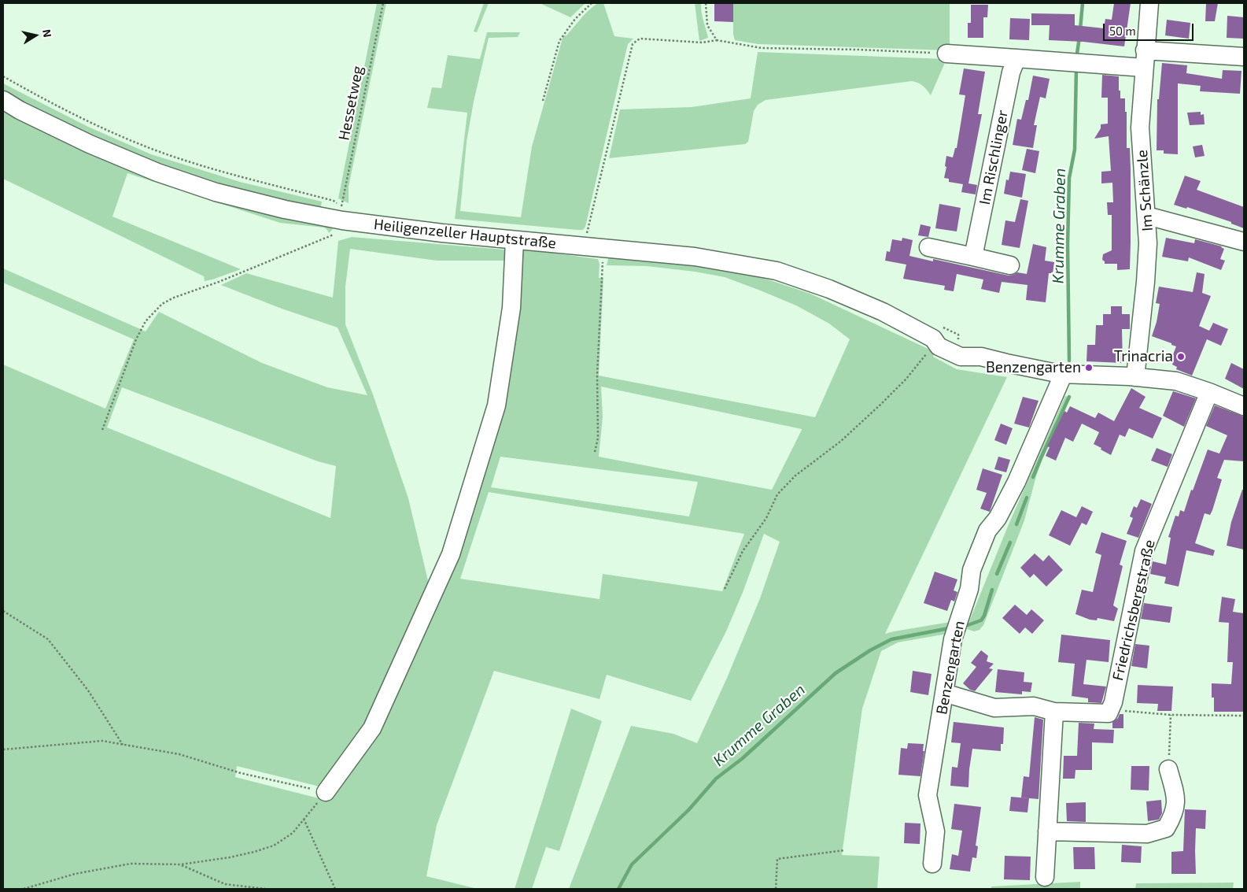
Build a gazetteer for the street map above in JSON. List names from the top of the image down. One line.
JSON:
{"streets":{"street":["Im Rischlinger","Im Schänzle","Heiligenzeller Hauptstraße","Friedrichsbergstraße","Benzengarten"],"path":["Hessetweg"]},"crossings":[["Im Schänzle","Heiligenzeller Hauptstraße"],["Heiligenzeller Hauptstraße","Friedrichsbergstraße"],["Heiligenzeller Hauptstraße","Benzengarten"]],"water":["Krumme Graben"],"places":["Trinacria","Benzengarten"],"scale_bar":"50 m","north":"right"}
